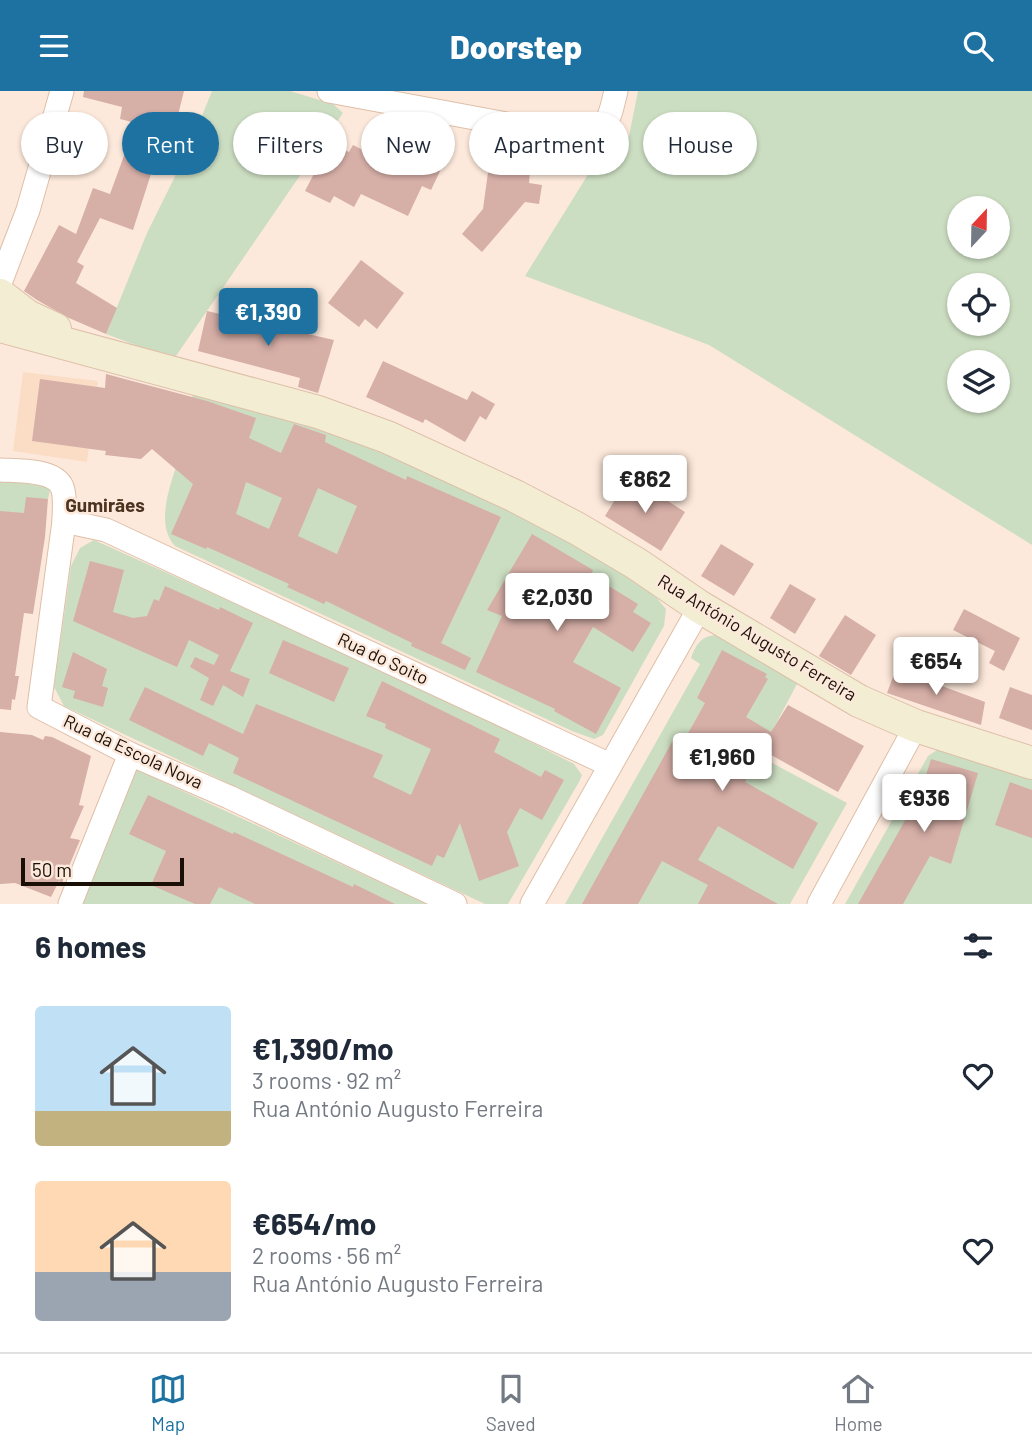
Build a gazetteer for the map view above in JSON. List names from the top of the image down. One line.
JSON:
{"streets":{"street":["Rua António Augusto Ferreira","Rua do Soito","Rua da Escola Nova"]},"crossings":[["Rua do Soito","Rua da Escola Nova"]],"districts":["Gumirães"],"scale_bar":"50 m","north":"top","page":{"header":"Doorstep","chip":["Buy","Rent","Filters","New","Apartment","House"],"price":["€1,390","€862","€2,030","€654","€1,960","€936"],"scale":"50 m","heading":"6 homes","list":[{"name":"€1,390/mo","note":"3 rooms · 92 m² · Rua António Augusto Ferreira"},{"name":"€654/mo","note":"2 rooms · 56 m² · Rua António Augusto Ferreira"}],"tabs":["Map","Saved","Home"]}}
